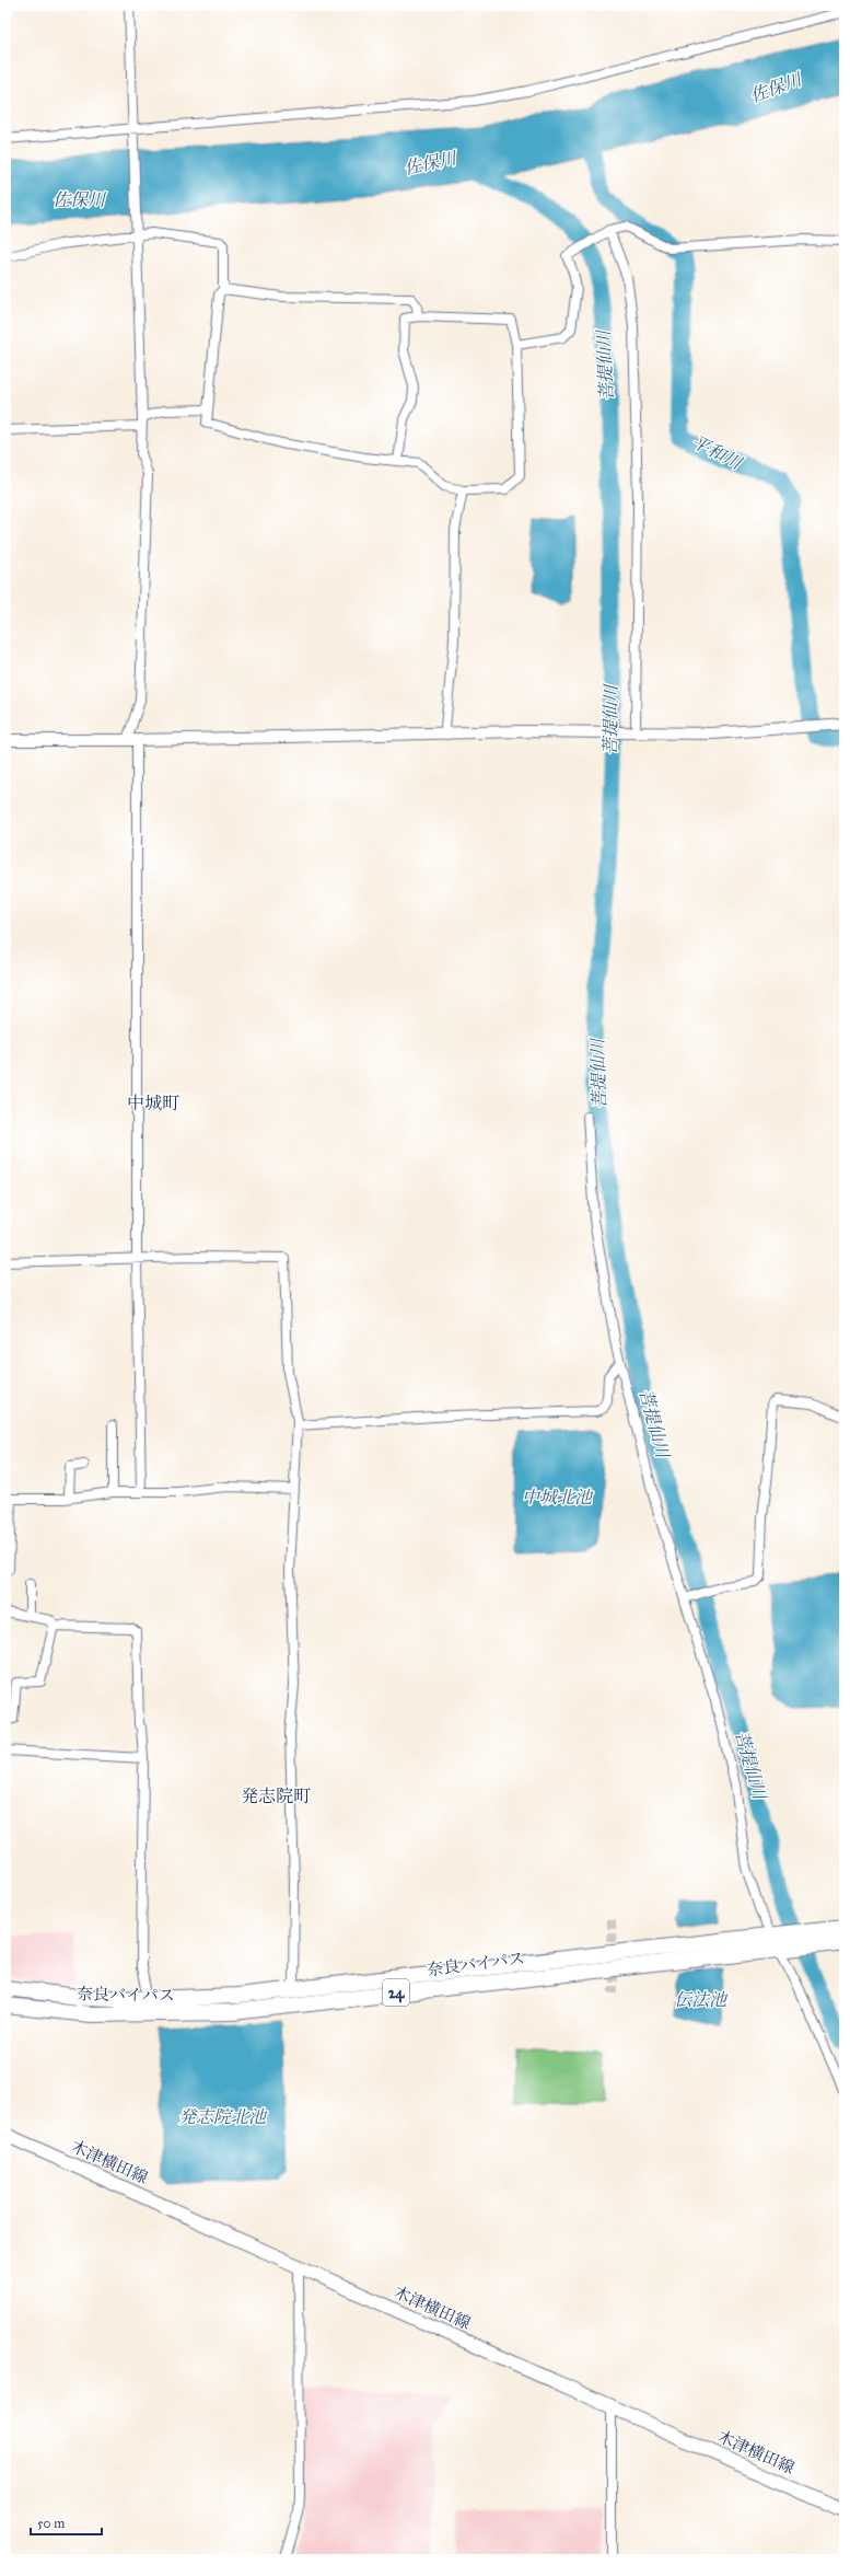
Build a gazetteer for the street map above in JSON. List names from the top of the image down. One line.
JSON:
{"streets":{"highway":["奈良バイパス","24"],"main road":["木津横田線"]},"districts":["中城町","発志院町"],"water":["佐保川","菩提仙川","平和川","中城北池","伝法池","発志院北池"],"scale_bar":"50 m"}
